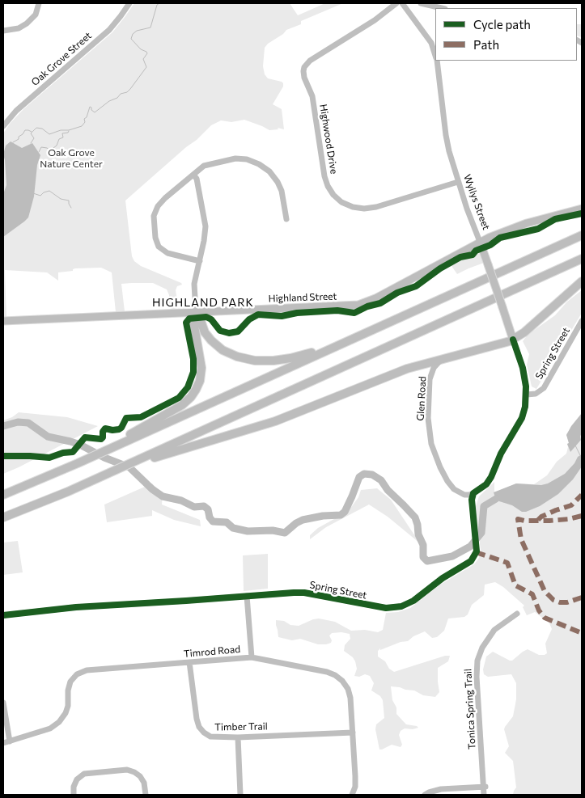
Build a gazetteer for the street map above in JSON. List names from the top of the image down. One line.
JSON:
{"streets":{"main road":["Wyllys Street","Highland Street"],"street":["Oak Grove Street","Highwood Drive","Spring Street","Glen Road","Timrod Road","Tonica Spring Trail","Timber Trail"]},"crossings":[["Highwood Drive","Wyllys Street"],["Wyllys Street","Highland Street"],["Wyllys Street","Spring Street"],["Spring Street","Glen Road"],["Timrod Road","Timber Trail"]],"districts":["HIGHLAND PARK"],"parks":["Oak Grove Nature Center"],"legend":["Cycle path","Path"]}
